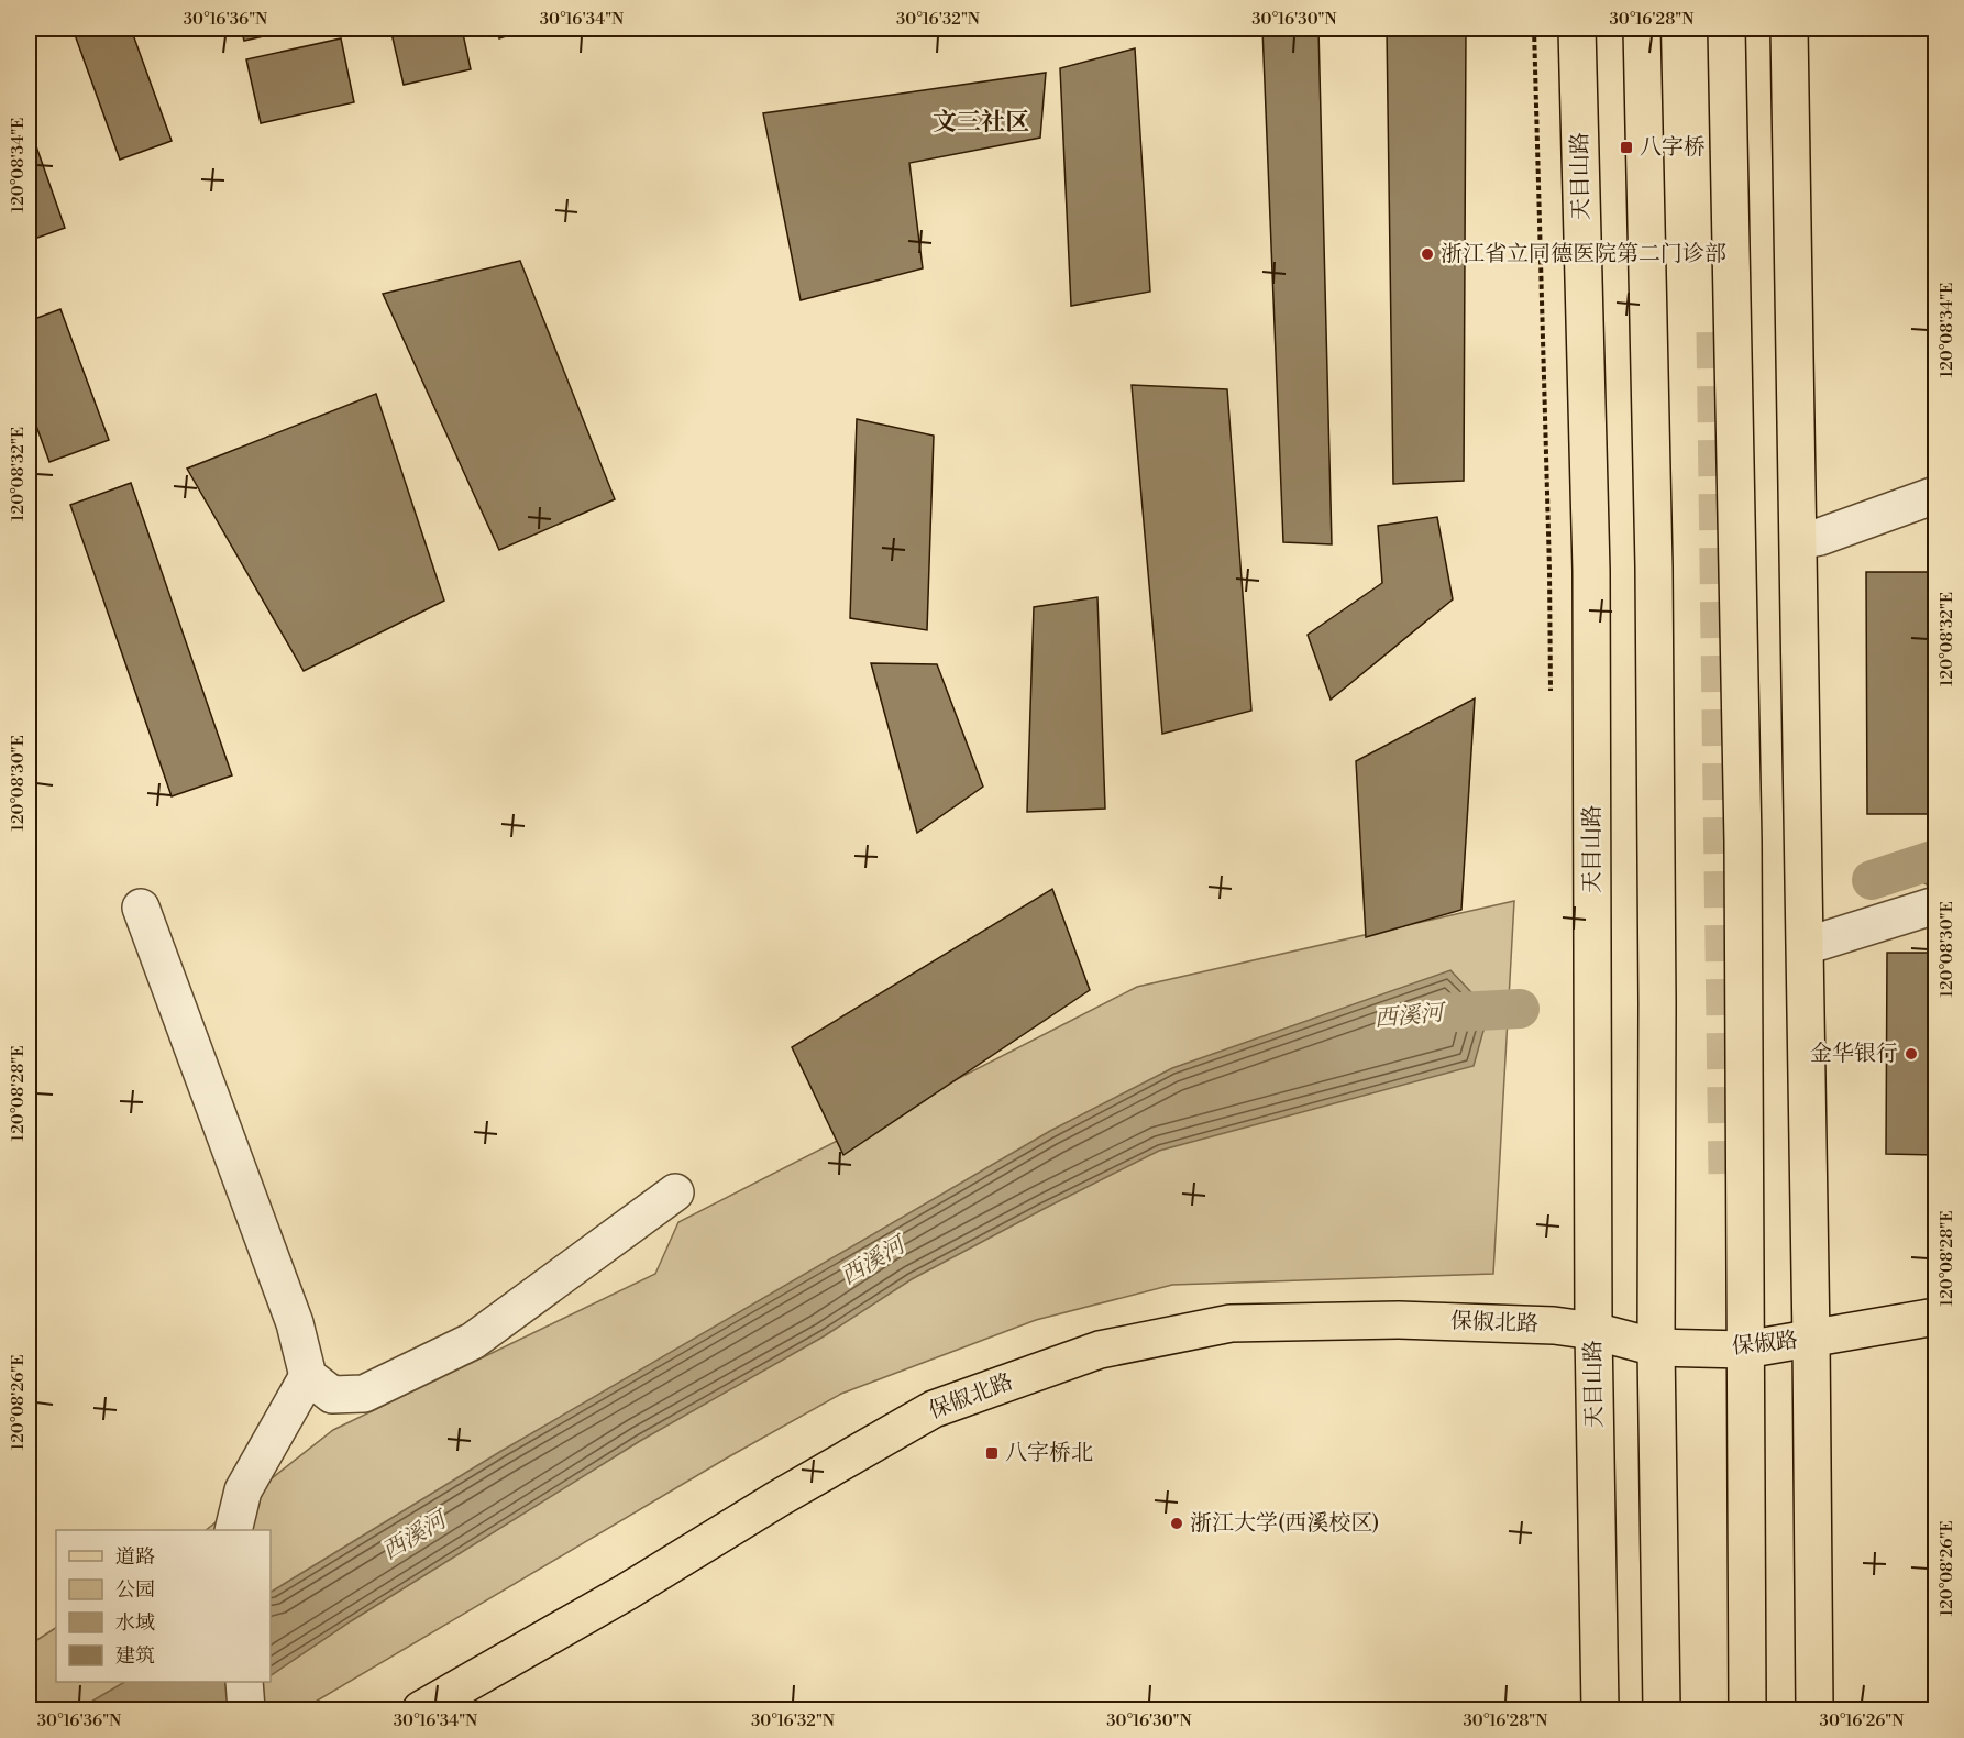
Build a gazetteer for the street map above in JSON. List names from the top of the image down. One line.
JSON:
{"streets":{"main road":["天目山路","保俶北路","保俶路"]},"crossings":[["天目山路","保俶北路"],["天目山路","保俶路"],["保俶北路","保俶路"]],"districts":["文三社区"],"water":["西溪河"],"places":{"transit":["八字桥","八字桥北"],"other":["浙江省立同德医院第二门诊部","金华银行","浙江大学(西溪校区)"]},"legend":["道路","公园","水域","建筑"],"coordinates":["30°16'36\"N","30°16'34\"N","30°16'32\"N","30°16'30\"N","30°16'28\"N","120°08'34\"E","120°08'32\"E","120°08'30\"E","120°08'28\"E","120°08'26\"E","30°16'26\"N"]}
